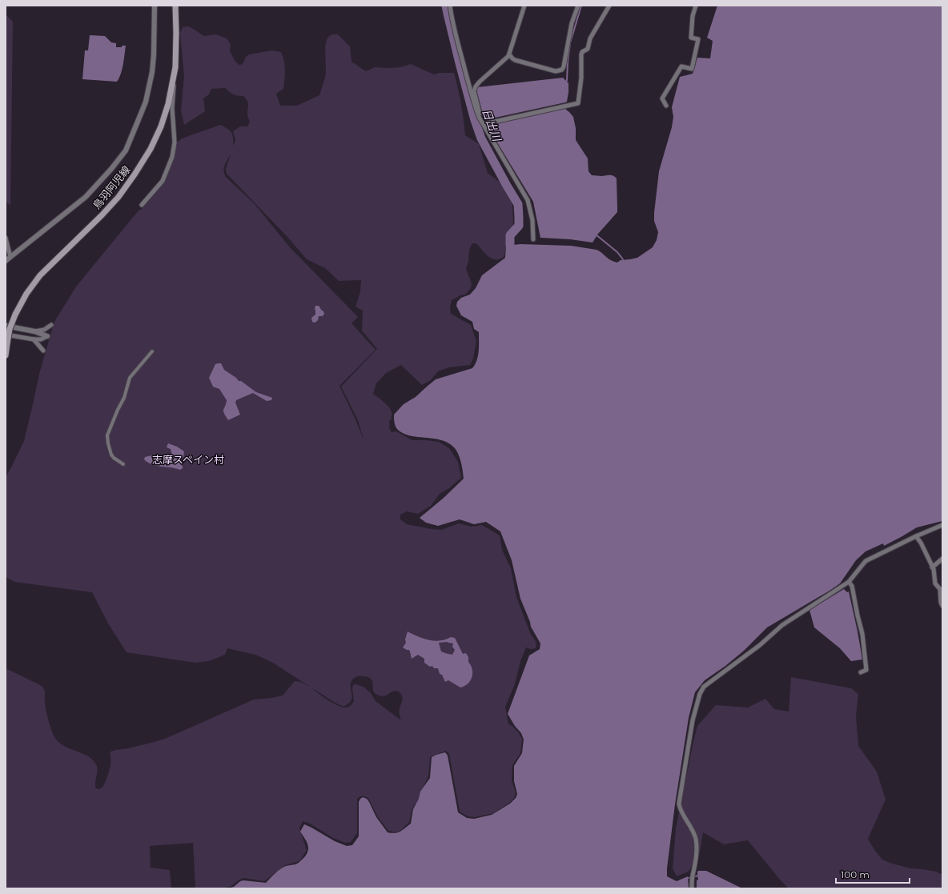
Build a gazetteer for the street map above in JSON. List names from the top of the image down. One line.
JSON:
{"streets":{"main road":["鳥羽阿児線"]},"water":["日出川"],"parks":["志摩スペイン村"],"scale_bar":"100 m"}
